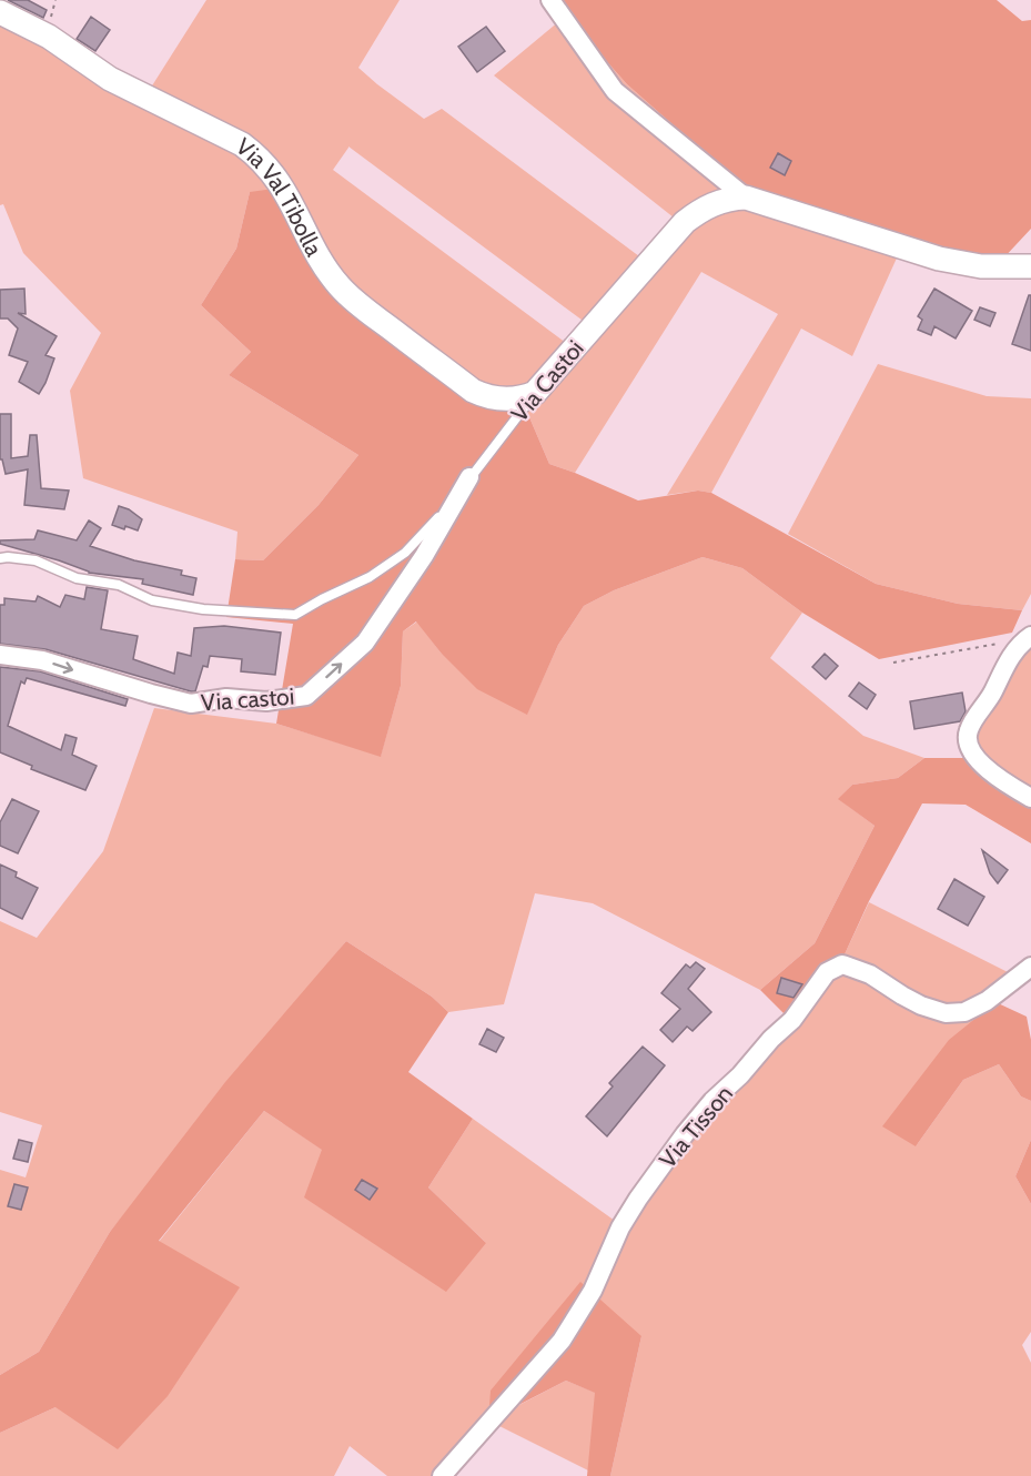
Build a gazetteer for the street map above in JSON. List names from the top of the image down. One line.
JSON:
{"streets":{"street":["Via Val Tibolla","Via Castoi","Via castoi","Via Tisson"]},"crossings":[["Via Val Tibolla","Via Castoi"],["Via Castoi","Via castoi"]],"one_way":["Via castoi"]}
